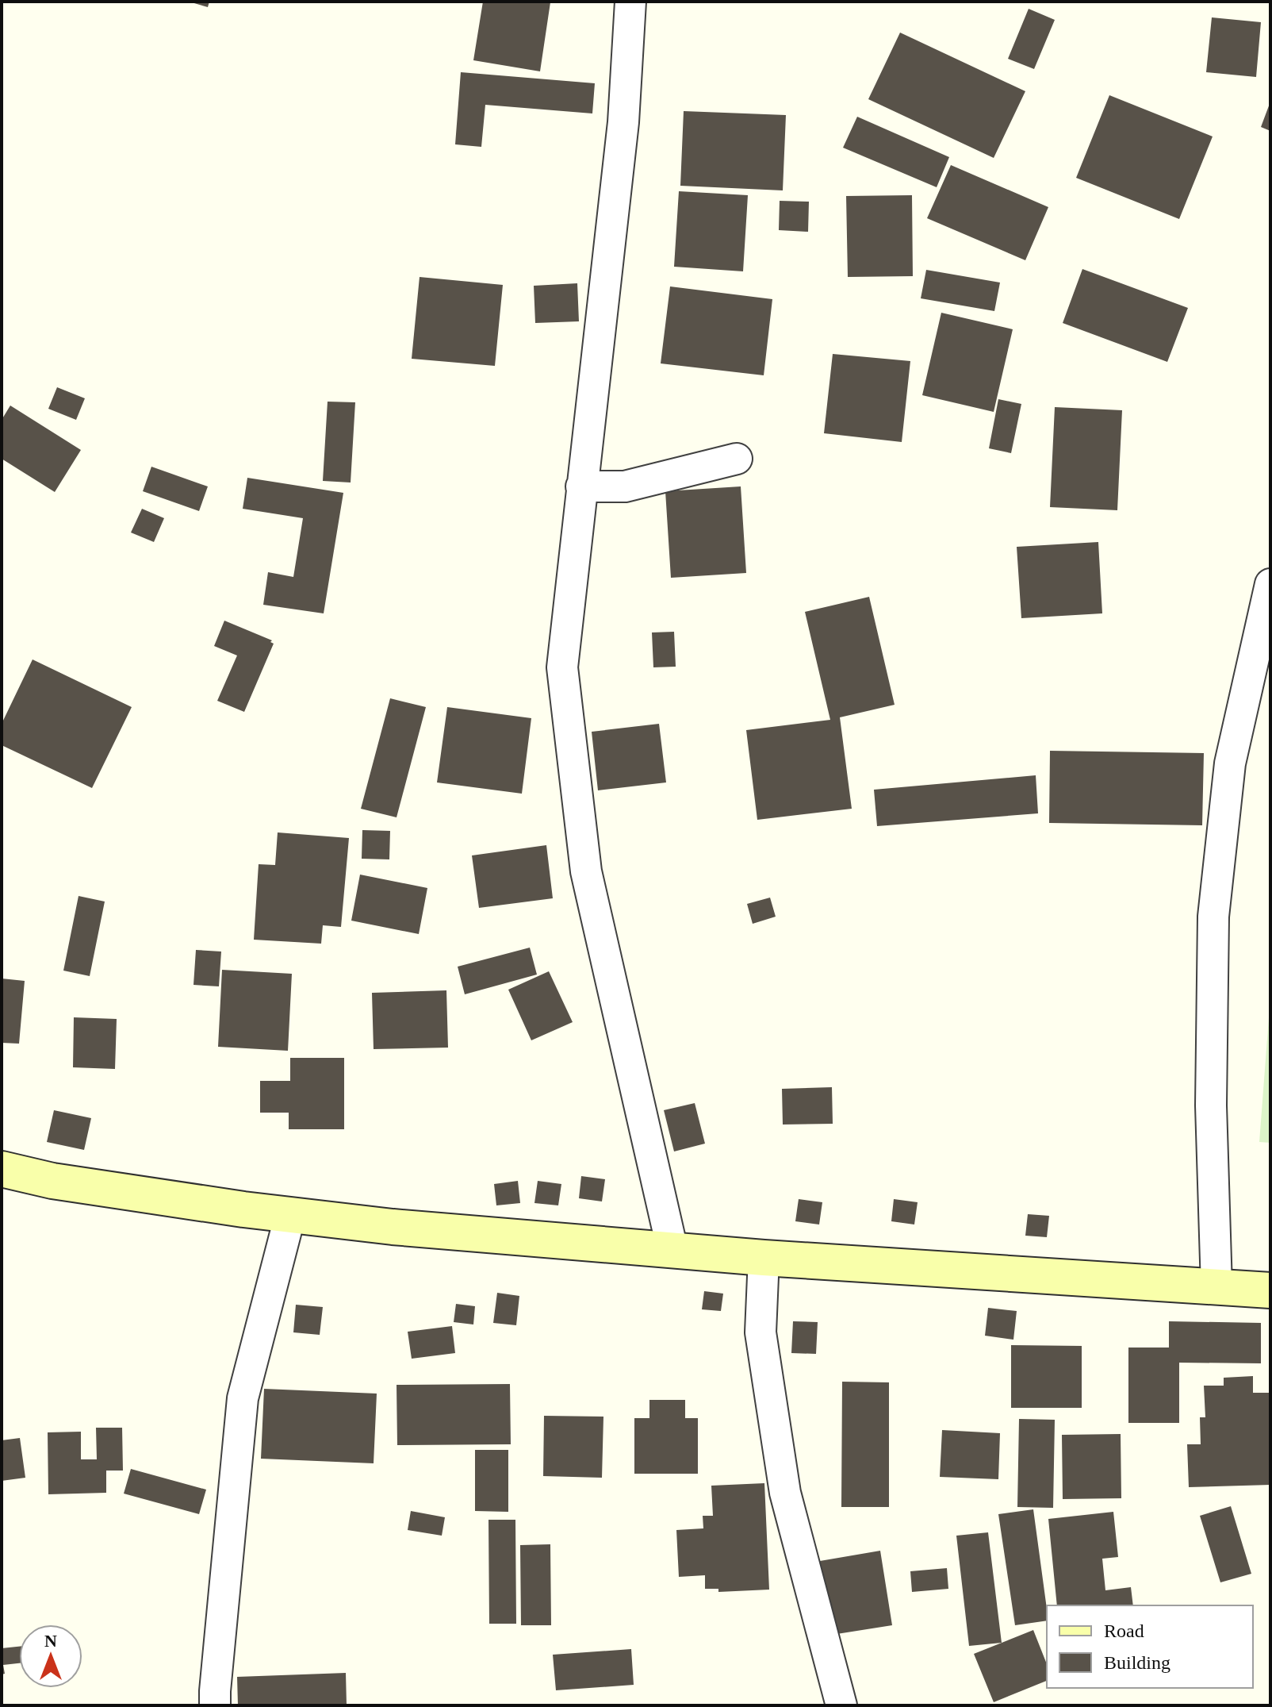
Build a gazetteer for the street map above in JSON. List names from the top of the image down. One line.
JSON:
{"legend":["Road","Building"],"north":"top"}
